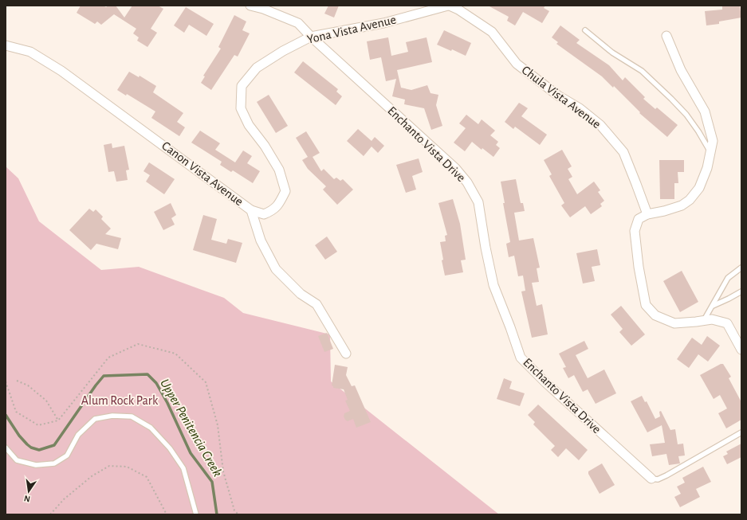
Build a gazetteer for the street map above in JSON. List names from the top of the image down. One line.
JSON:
{"streets":{"street":["Yona Vista Avenue","Chula Vista Avenue","Enchanto Vista Drive","Canon Vista Avenue"]},"crossings":[["Yona Vista Avenue","Chula Vista Avenue"],["Yona Vista Avenue","Enchanto Vista Drive"],["Yona Vista Avenue","Canon Vista Avenue"]],"water":["Upper Penitencia Creek"],"parks":["Alum Rock Park"],"north":"bottom"}
